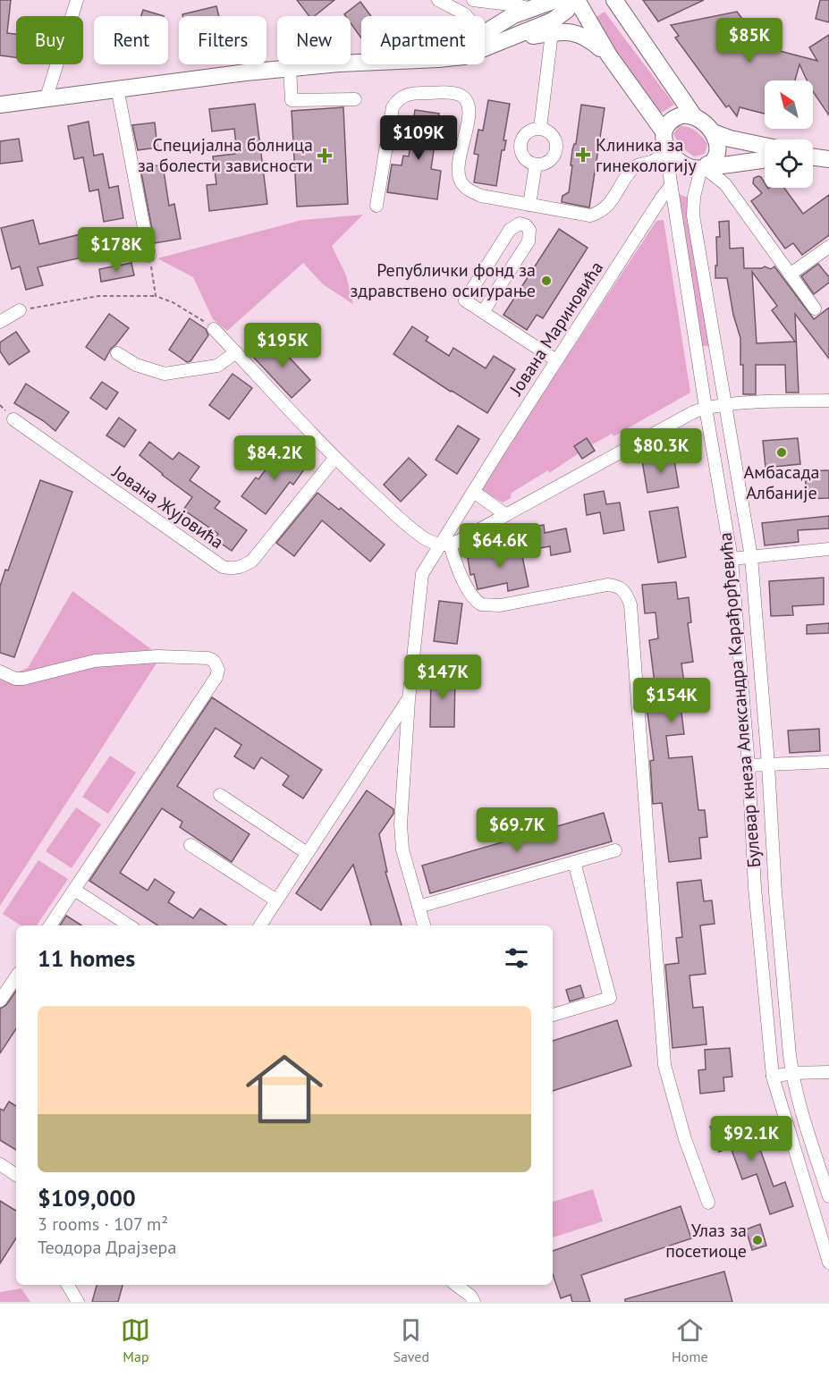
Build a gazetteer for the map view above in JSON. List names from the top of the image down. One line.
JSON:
{"streets":{"street":["Јована Мариновића","Јована Жујовића","Булевар кнеза Александра Карађорђевића"]},"crossings":[["Јована Мариновића","Булевар кнеза Александра Карађорђевића"]],"places":{"health":["Клиника за гинекологију","Специјална болница за болести зависности"],"other":["Републички фонд за здравствено осигурање","Амбасада Албаније","Улаз за посетиоце"]},"north":"top left","page":{"chip":["Buy","Rent","Filters","New","Apartment"],"price":["$85K","$109K","$178K","$195K","$80.3K","$84.2K","$64.6K","$147K","$154K","$69.7K","$92.1K"],"heading":"11 homes","list":[{"name":"$109,000","note":"3 rooms · 107 m² · Теодора Драјзера"}],"tabs":["Map","Saved","Home"]}}
